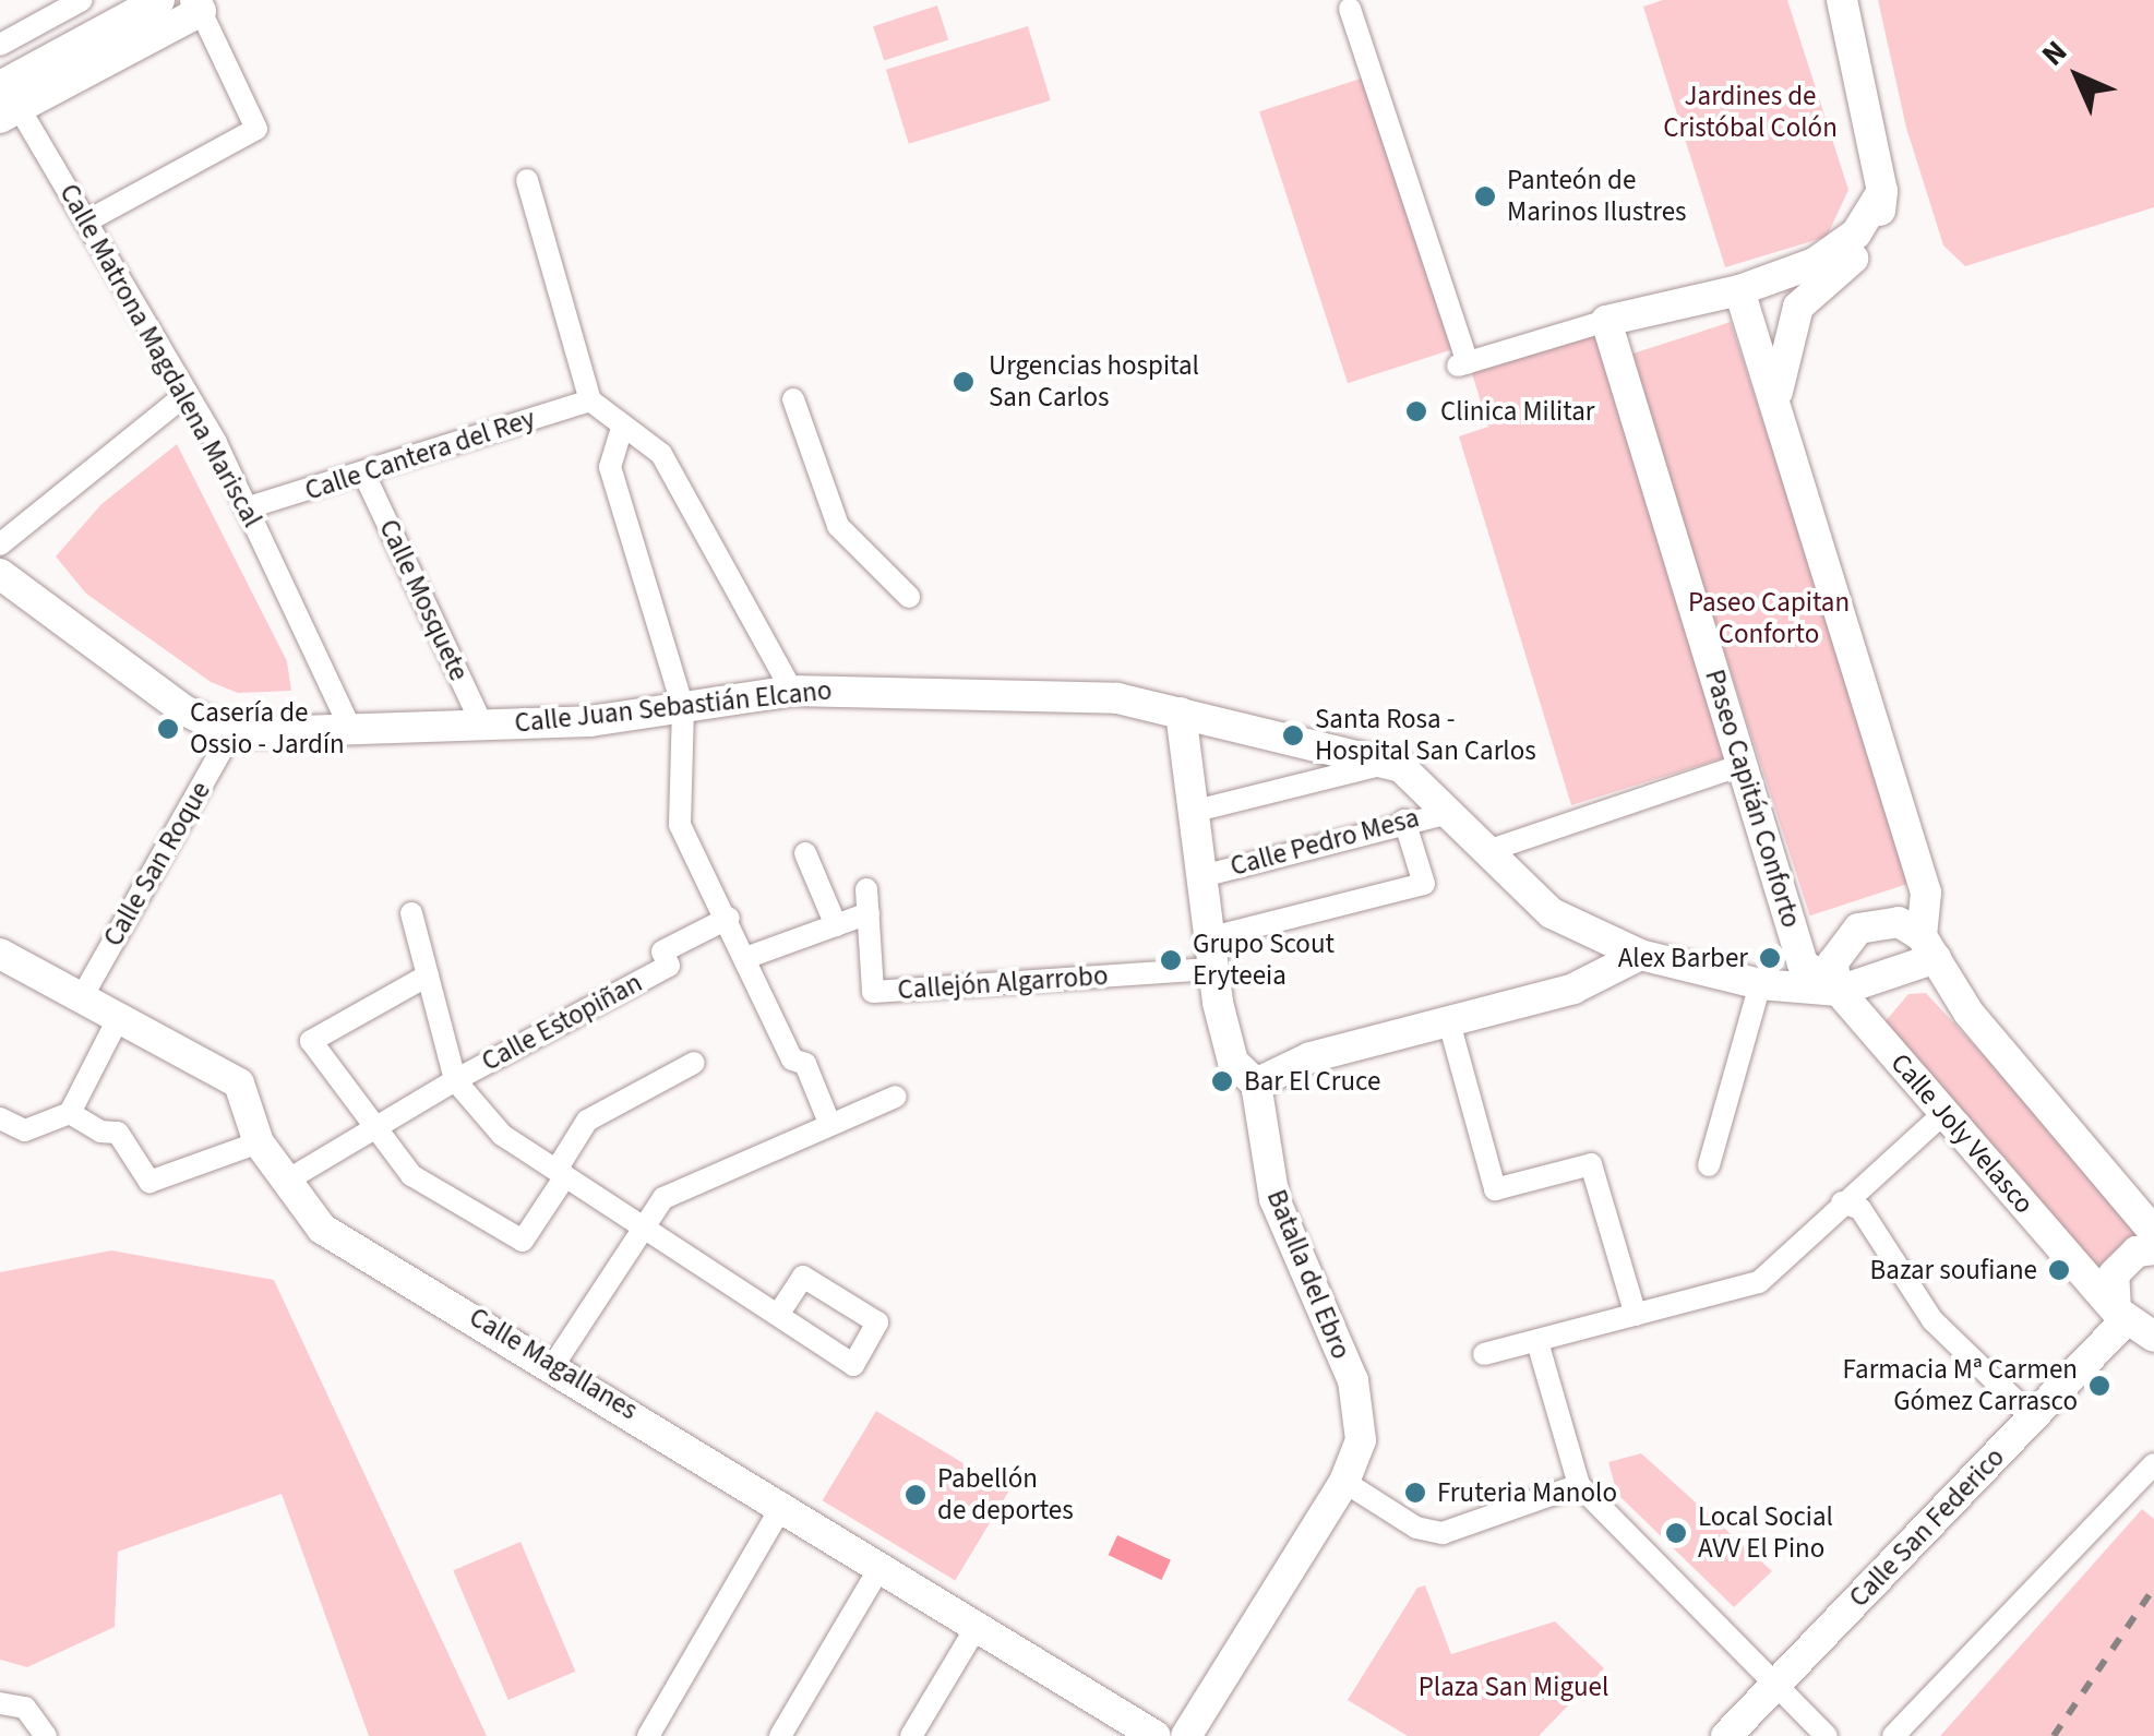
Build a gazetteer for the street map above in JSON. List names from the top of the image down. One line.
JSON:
{"streets":{"street":["Calle Matrona Magdalena Mariscal","Calle Cantera del Rey","Calle Mosquete","Calle Juan Sebastián Elcano","Paseo Capitán Conforto","Calle Pedro Mesa","Calle San Roque","Callejón Algarrobo","Calle Estopiñan","Calle Joly Velasco","Batalla del Ebro","Calle Magallanes","Calle San Federico"]},"crossings":[["Calle Matrona Magdalena Mariscal","Calle Cantera del Rey"],["Calle Matrona Magdalena Mariscal","Calle Juan Sebastián Elcano"],["Calle Cantera del Rey","Calle Mosquete"],["Calle Mosquete","Calle Juan Sebastián Elcano"],["Calle Juan Sebastián Elcano","Calle Pedro Mesa"],["Calle Juan Sebastián Elcano","Calle San Roque"],["Calle Juan Sebastián Elcano","Calle Joly Velasco"],["Calle Juan Sebastián Elcano","Batalla del Ebro"],["Paseo Capitán Conforto","Calle Joly Velasco"],["Calle Pedro Mesa","Batalla del Ebro"],["Calle San Roque","Calle Magallanes"],["Callejón Algarrobo","Batalla del Ebro"],["Calle Estopiñan","Calle Magallanes"],["Calle Joly Velasco","Calle San Federico"]],"parks":["Jardines de Cristóbal Colón","Paseo Capitan Conforto","Plaza San Miguel"],"places":["Panteón de Marinos Ilustres","Urgencias hospital San Carlos","Clinica Militar","Casería de Ossio - Jardín","Santa Rosa - Hospital San Carlos","Alex Barber","Grupo Scout Eryteeia","Bar El Cruce","Bazar soufiane","Farmacia Mª Carmen Gómez Carrasco","Fruteria Manolo","Pabellón de deportes","Local Social AVV El Pino"],"north":"top left"}
